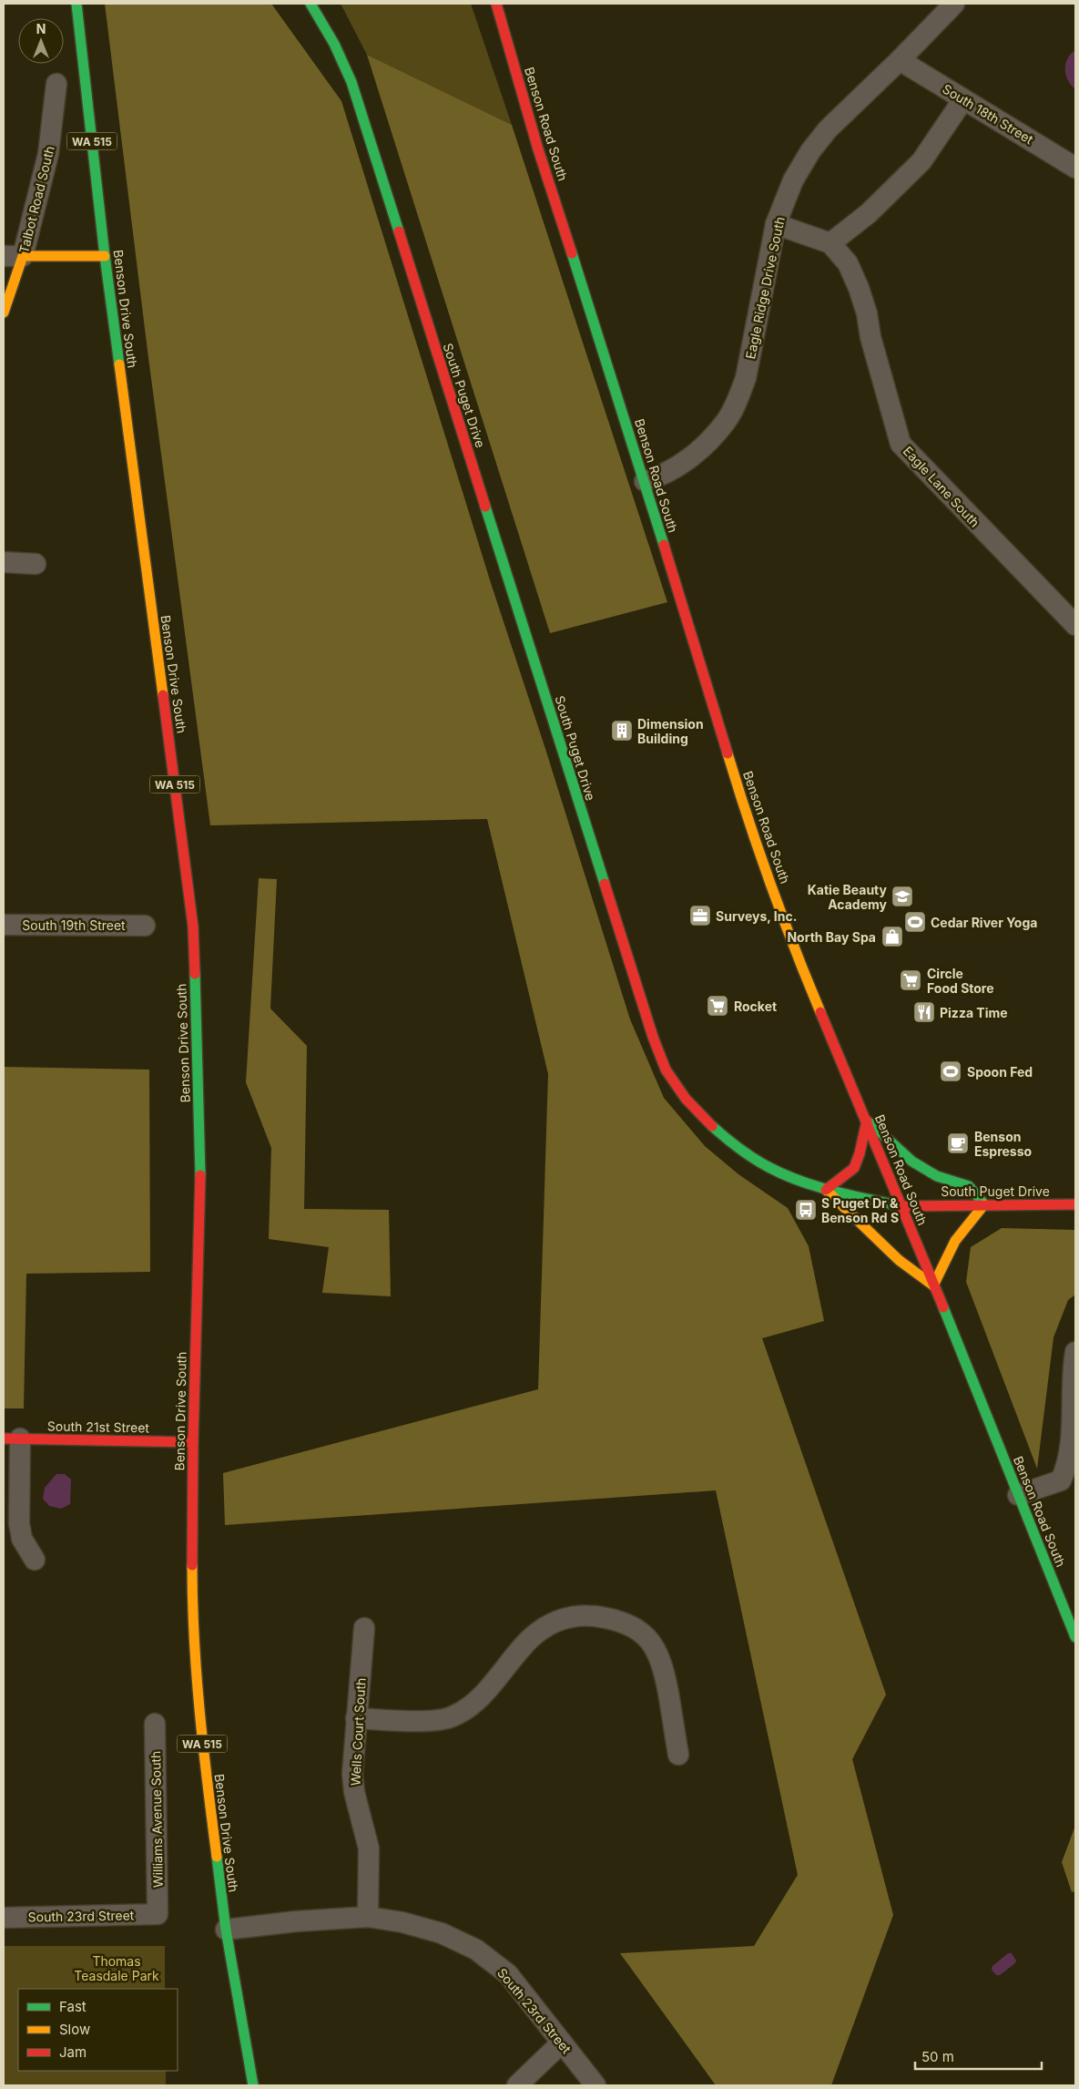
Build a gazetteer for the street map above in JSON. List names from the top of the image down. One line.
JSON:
{"streets":{"street":["South 18th Street","Benson Road South","WA 515","Talbot Road South","Eagle Ridge Drive South","Benson Drive South","South Puget Drive","Eagle Lane South","South 19th Street","South 21st Street","Wells Court South","Williams Avenue South","South 23rd Street"]},"crossings":[["South 18th Street","Eagle Ridge Drive South"],["Benson Road South","Eagle Ridge Drive South"],["Benson Road South","South Puget Drive"],["Eagle Ridge Drive South","Eagle Lane South"],["Benson Drive South","South 21st Street"],["Benson Drive South","South 23rd Street"],["Wells Court South","South 23rd Street"],["Williams Avenue South","South 23rd Street"]],"parks":["Thomas Teasdale Park"],"places":{"building":["Dimension Building"],"school or university":["Katie Beauty Academy"],"office":["Surveys, Inc."],"sports":["Cedar River Yoga","Spoon Fed"],"shop":["North Bay Spa"],"supermarket":["Circle Food Store","Rocket"],"restaurant":["Pizza Time"],"cafe":["Benson Espresso"],"bus stop":["S Puget Dr & Benson Rd S"]},"legend":["Fast","Slow","Jam"],"scale_bar":"50 m","north":"top"}
